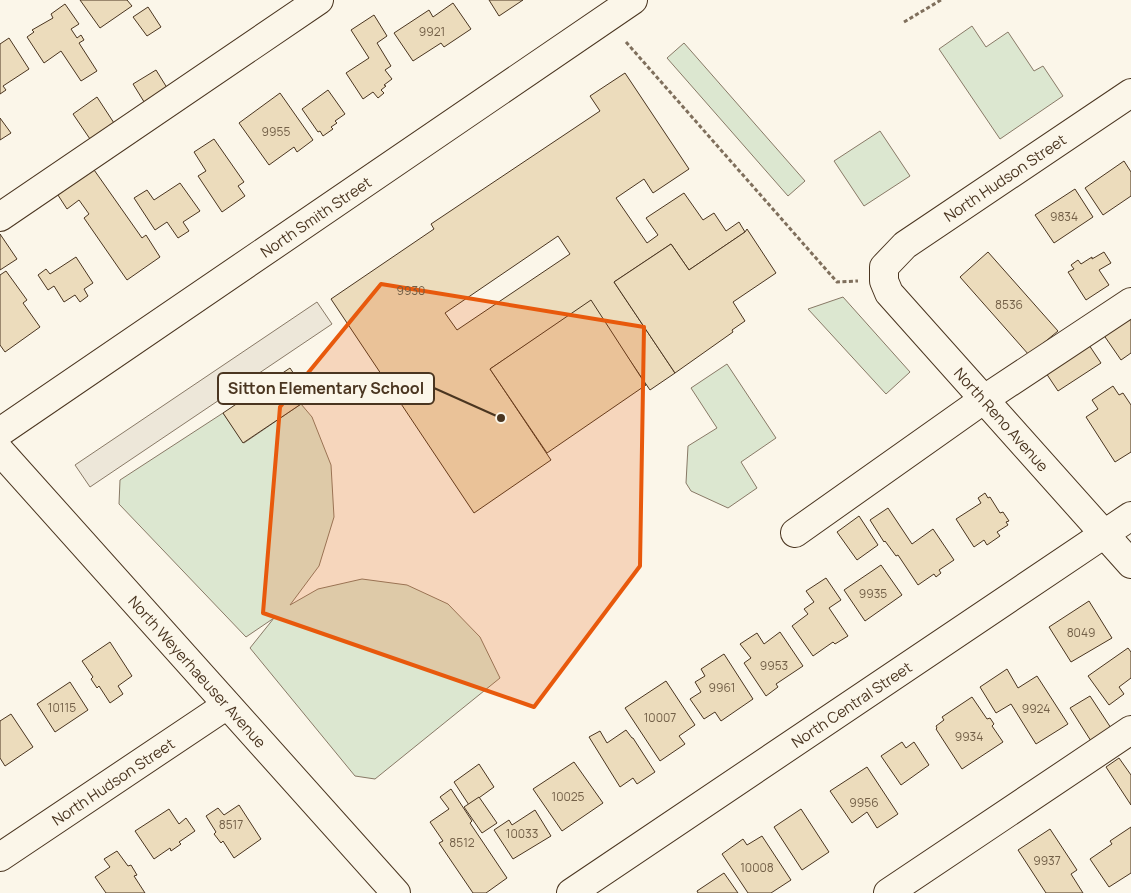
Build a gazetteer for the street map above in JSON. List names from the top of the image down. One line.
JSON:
{"streets":{"street":["North Hudson Street","North Smith Street","North Reno Avenue","North Weyerhaeuser Avenue","North Central Street"]},"crossings":[["North Hudson Street","North Reno Avenue"],["North Hudson Street","North Weyerhaeuser Avenue"],["North Reno Avenue","North Central Street"]],"places":["Sitton Elementary School"],"house_numbers":["9921","9955","9834","9930","8536","9935","8049","9953","9961","10115","9924","10007","9934","10025","9956","8517","10033","8512","9937","10008"]}
